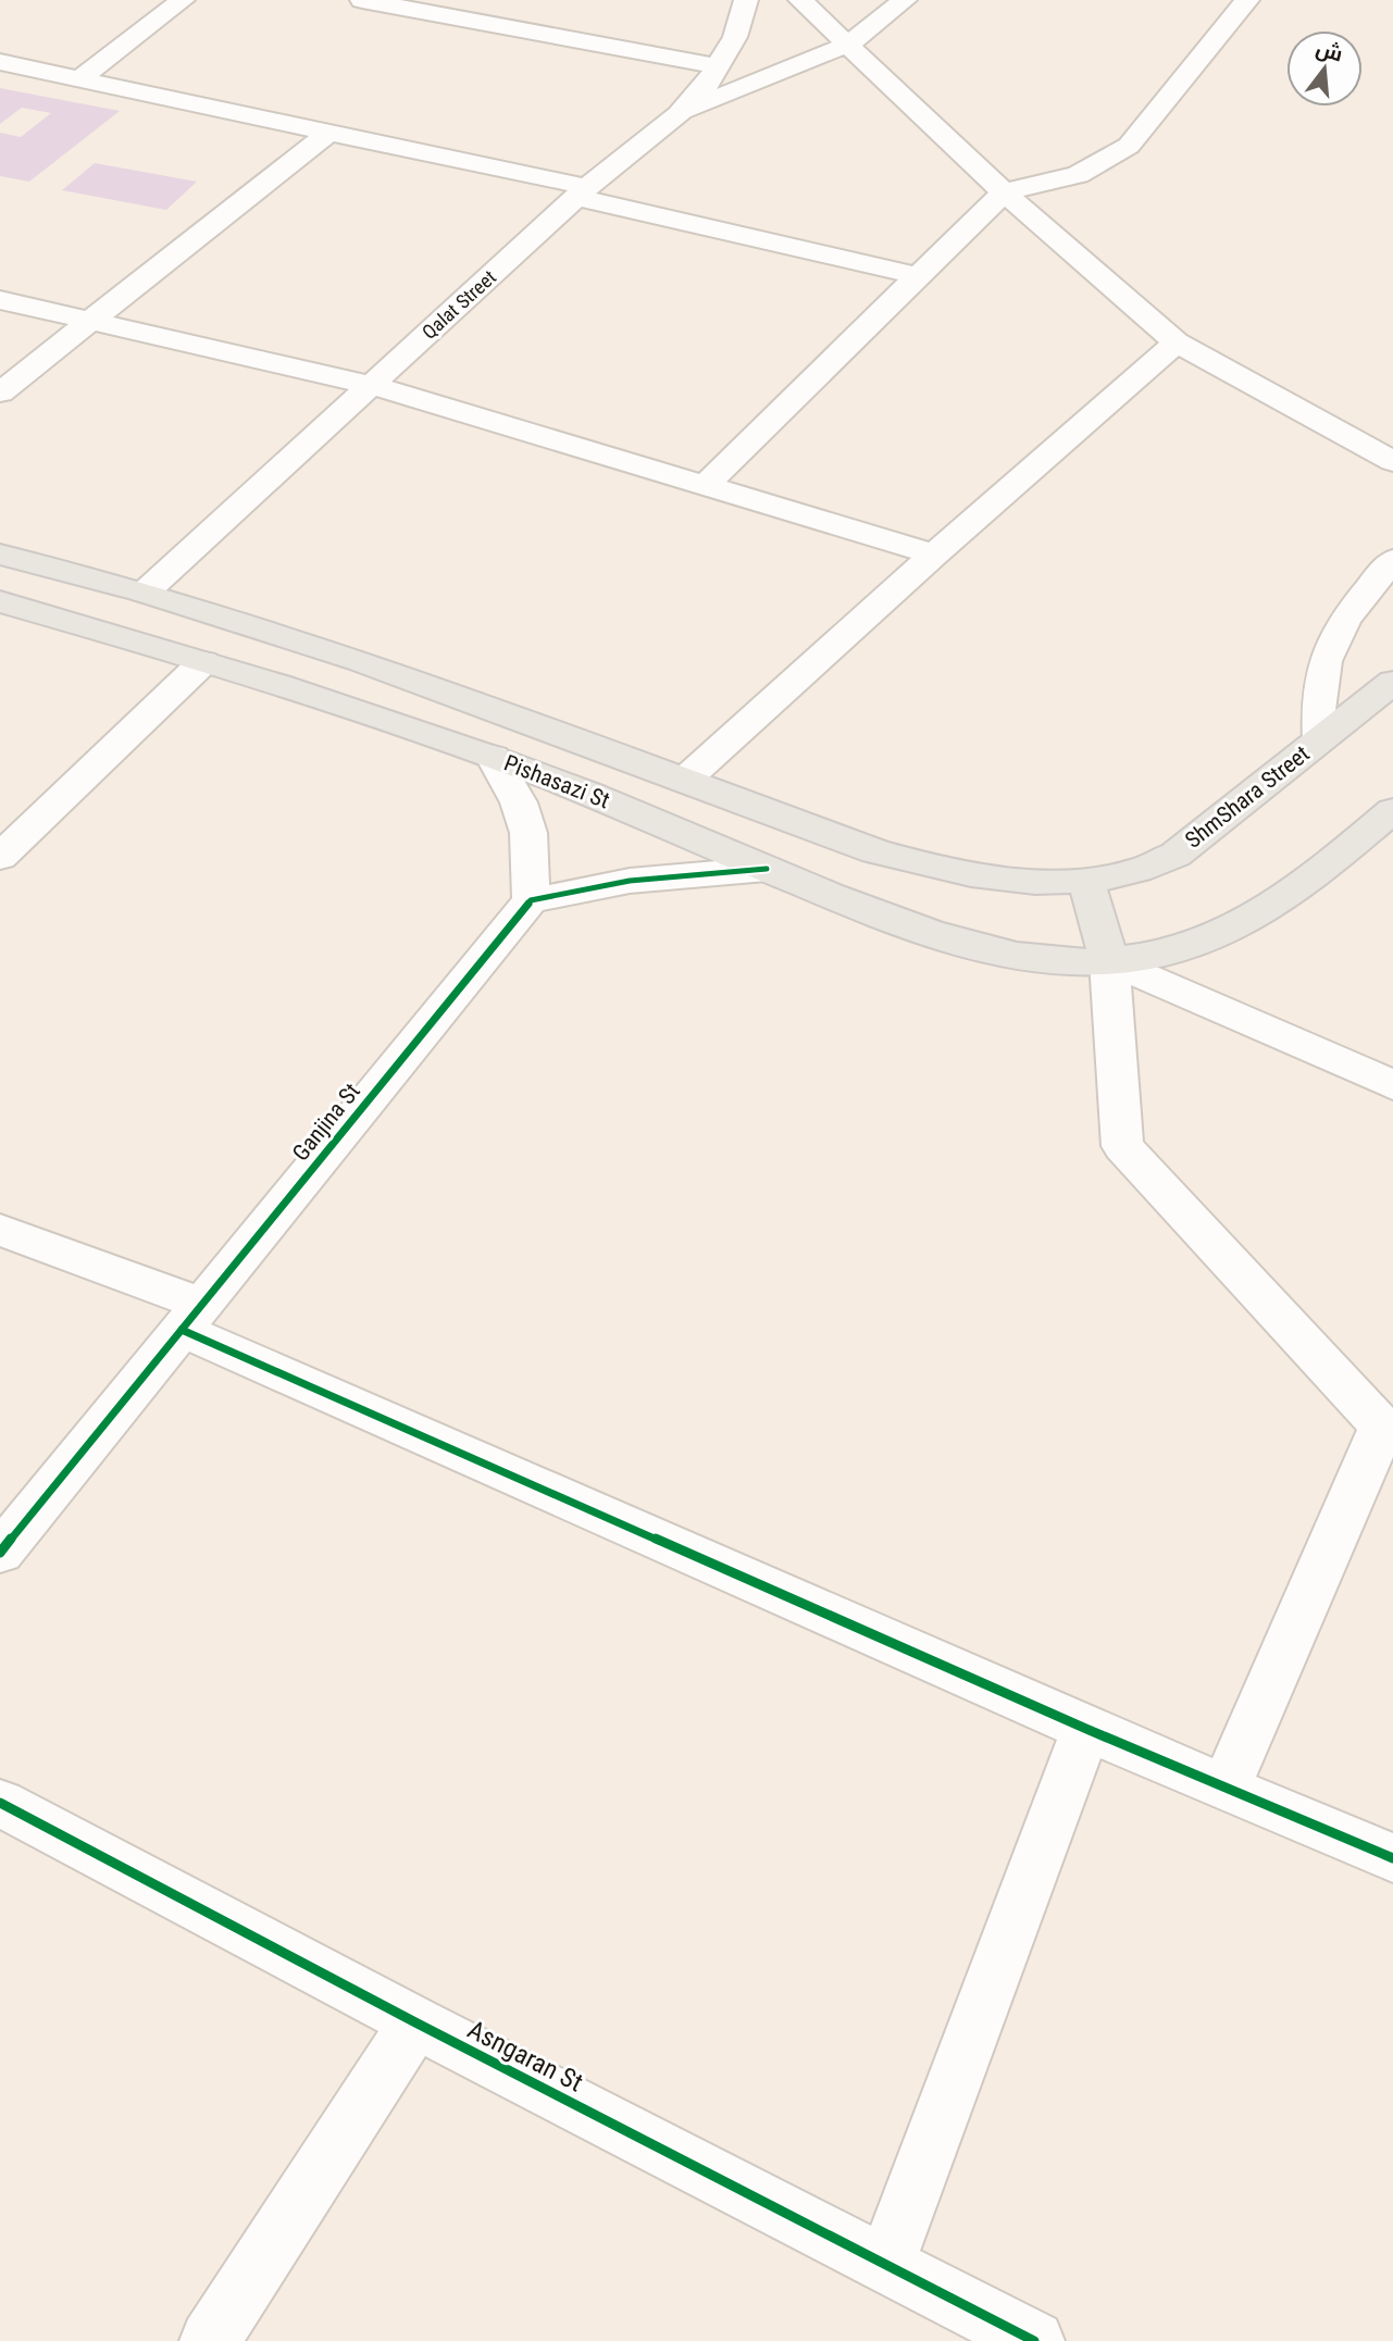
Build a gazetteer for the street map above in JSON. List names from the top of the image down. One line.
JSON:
{"streets":{"main road":["Pishasazi St","ShmShara Street"],"street":["Qalat Street","Ganjina St","Asngaran St"]},"crossings":[["Qalat Street","Pishasazi St"],["Pishasazi St","ShmShara Street"]],"north":"top"}
